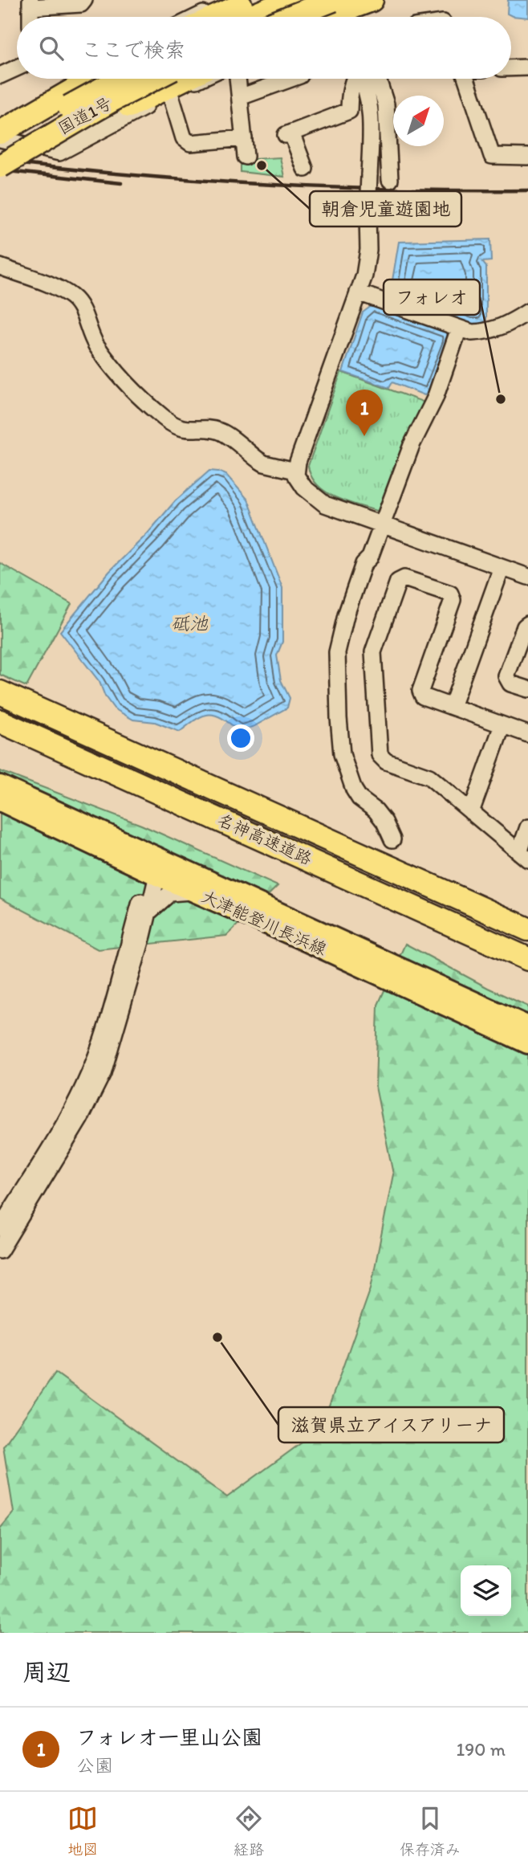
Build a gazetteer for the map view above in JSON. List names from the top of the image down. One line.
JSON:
{"streets":{"highway":["国道1号","名神高速道路"],"main road":["大津能登川長浜線"]},"water":["砥池"],"places":["朝倉児童遊園地","フォレオ","滋賀県立アイスアリーナ"],"north":"top right","page":{"search":"ここで検索","pins":"1","heading":"周辺","list":[{"mark":"1","name":"フォレオ一里山公園","note":"公園","value":"190 m"}],"nav":["地図","経路","保存済み"]}}
